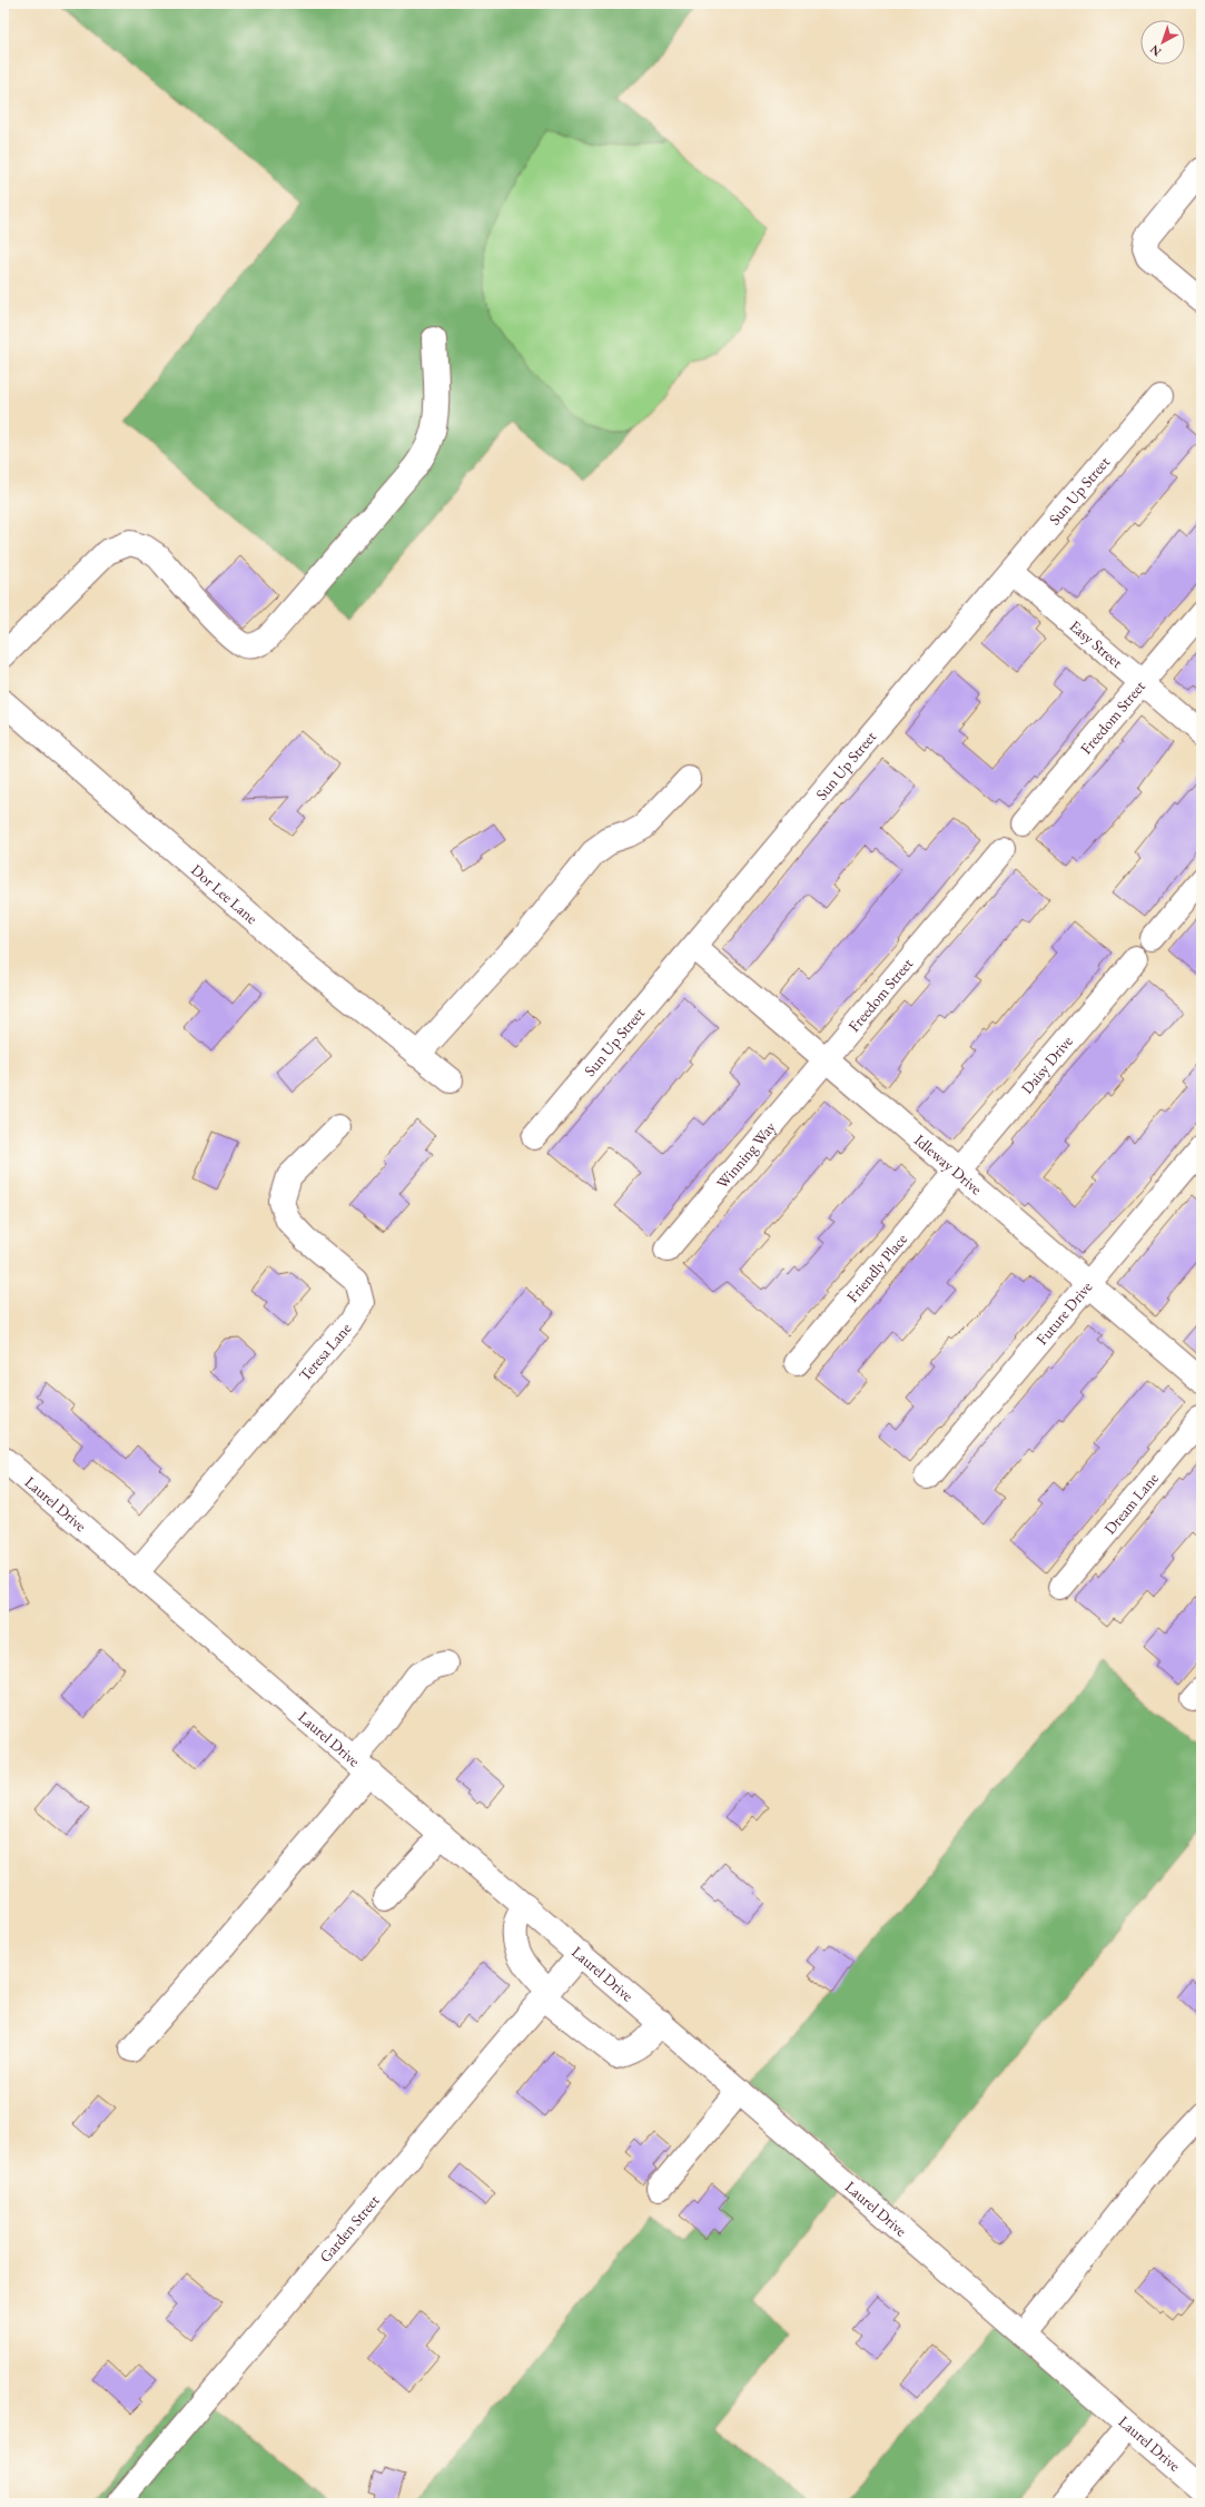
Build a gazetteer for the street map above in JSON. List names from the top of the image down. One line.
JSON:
{"streets":{"street":["Sun Up Street","Easy Street","Freedom Street","Dor Lee Lane","Daisy Drive","Winning Way","Idleway Drive","Friendly Place","Future Drive","Teresa Lane","Laurel Drive","Dream Lane","Garden Street"]},"crossings":[["Sun Up Street","Easy Street"],["Sun Up Street","Idleway Drive"],["Easy Street","Freedom Street"],["Freedom Street","Winning Way"],["Freedom Street","Idleway Drive"],["Daisy Drive","Idleway Drive"],["Daisy Drive","Friendly Place"],["Winning Way","Idleway Drive"],["Idleway Drive","Friendly Place"],["Idleway Drive","Future Drive"],["Teresa Lane","Laurel Drive"],["Laurel Drive","Garden Street"]],"north":"bottom left"}
